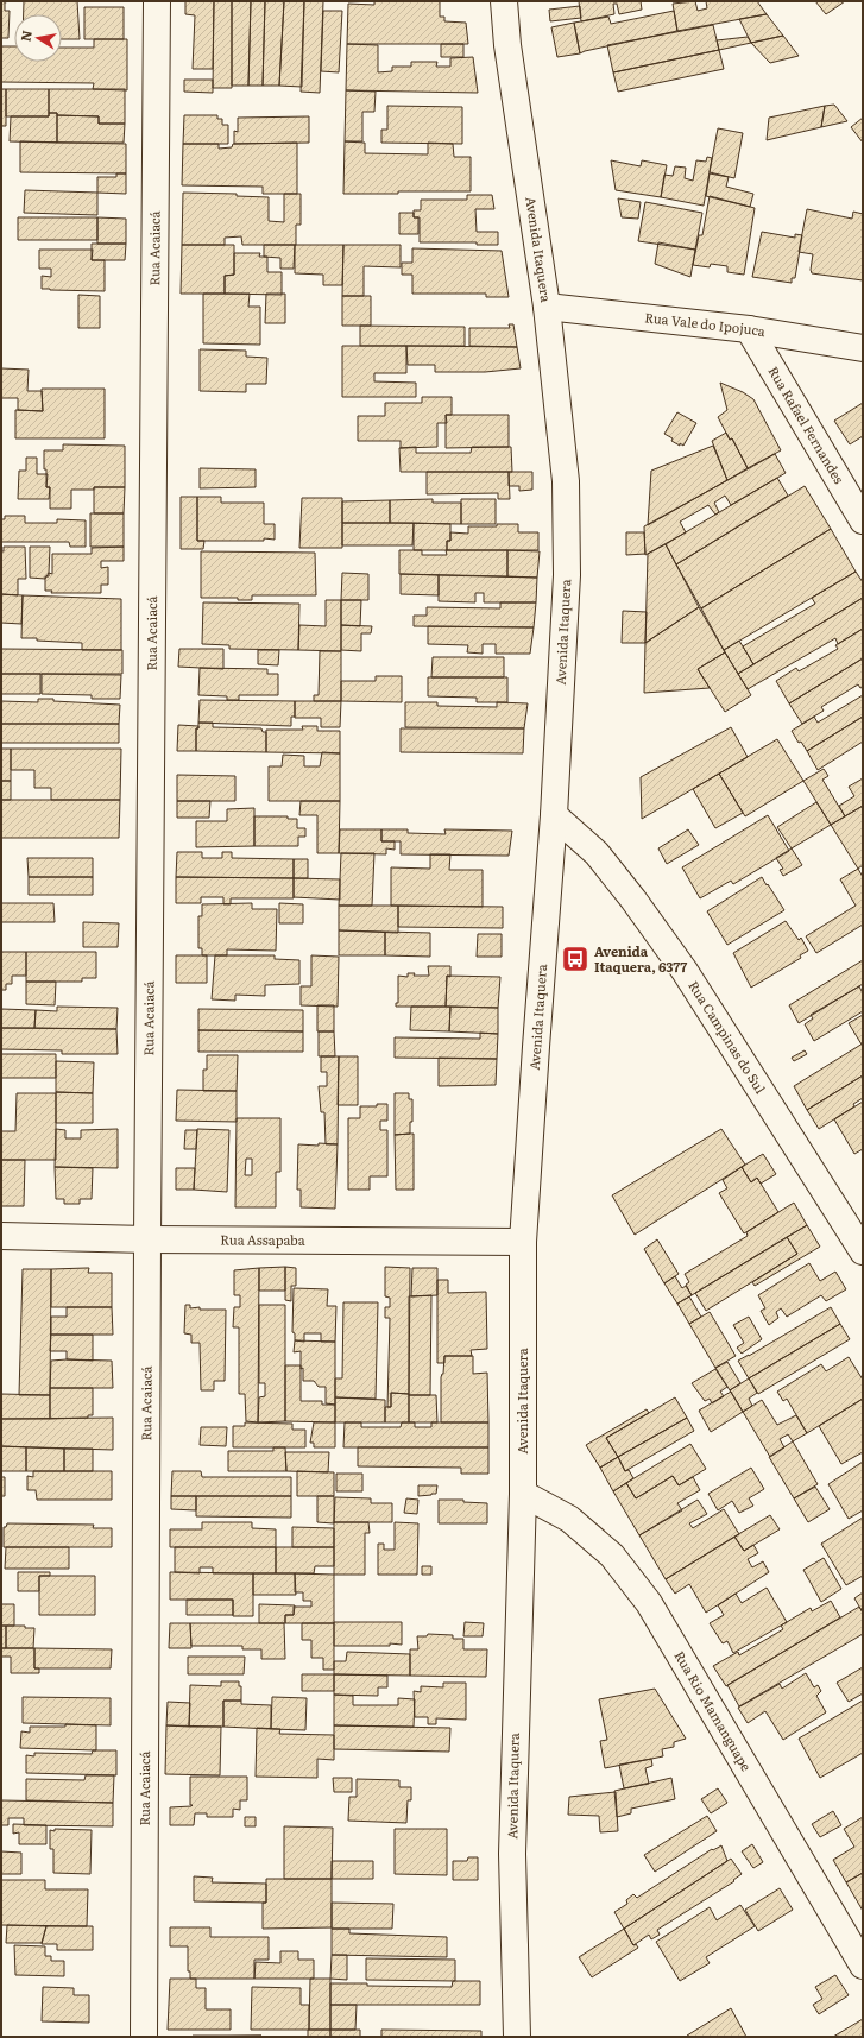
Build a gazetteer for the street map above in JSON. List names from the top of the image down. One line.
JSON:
{"streets":{"street":["Rua Acaiacá","Avenida Itaquera","Rua Vale do Ipojuca","Rua Rafael Fernandes","Rua Campinas do Sul","Rua Assapaba","Rua Rio Mamanguape"]},"crossings":[["Rua Acaiacá","Rua Assapaba"],["Avenida Itaquera","Rua Vale do Ipojuca"],["Avenida Itaquera","Rua Campinas do Sul"],["Avenida Itaquera","Rua Assapaba"],["Avenida Itaquera","Rua Rio Mamanguape"],["Rua Vale do Ipojuca","Rua Rafael Fernandes"]],"places":{"bus stop":["Avenida Itaquera, 6377"]},"north":"left"}
